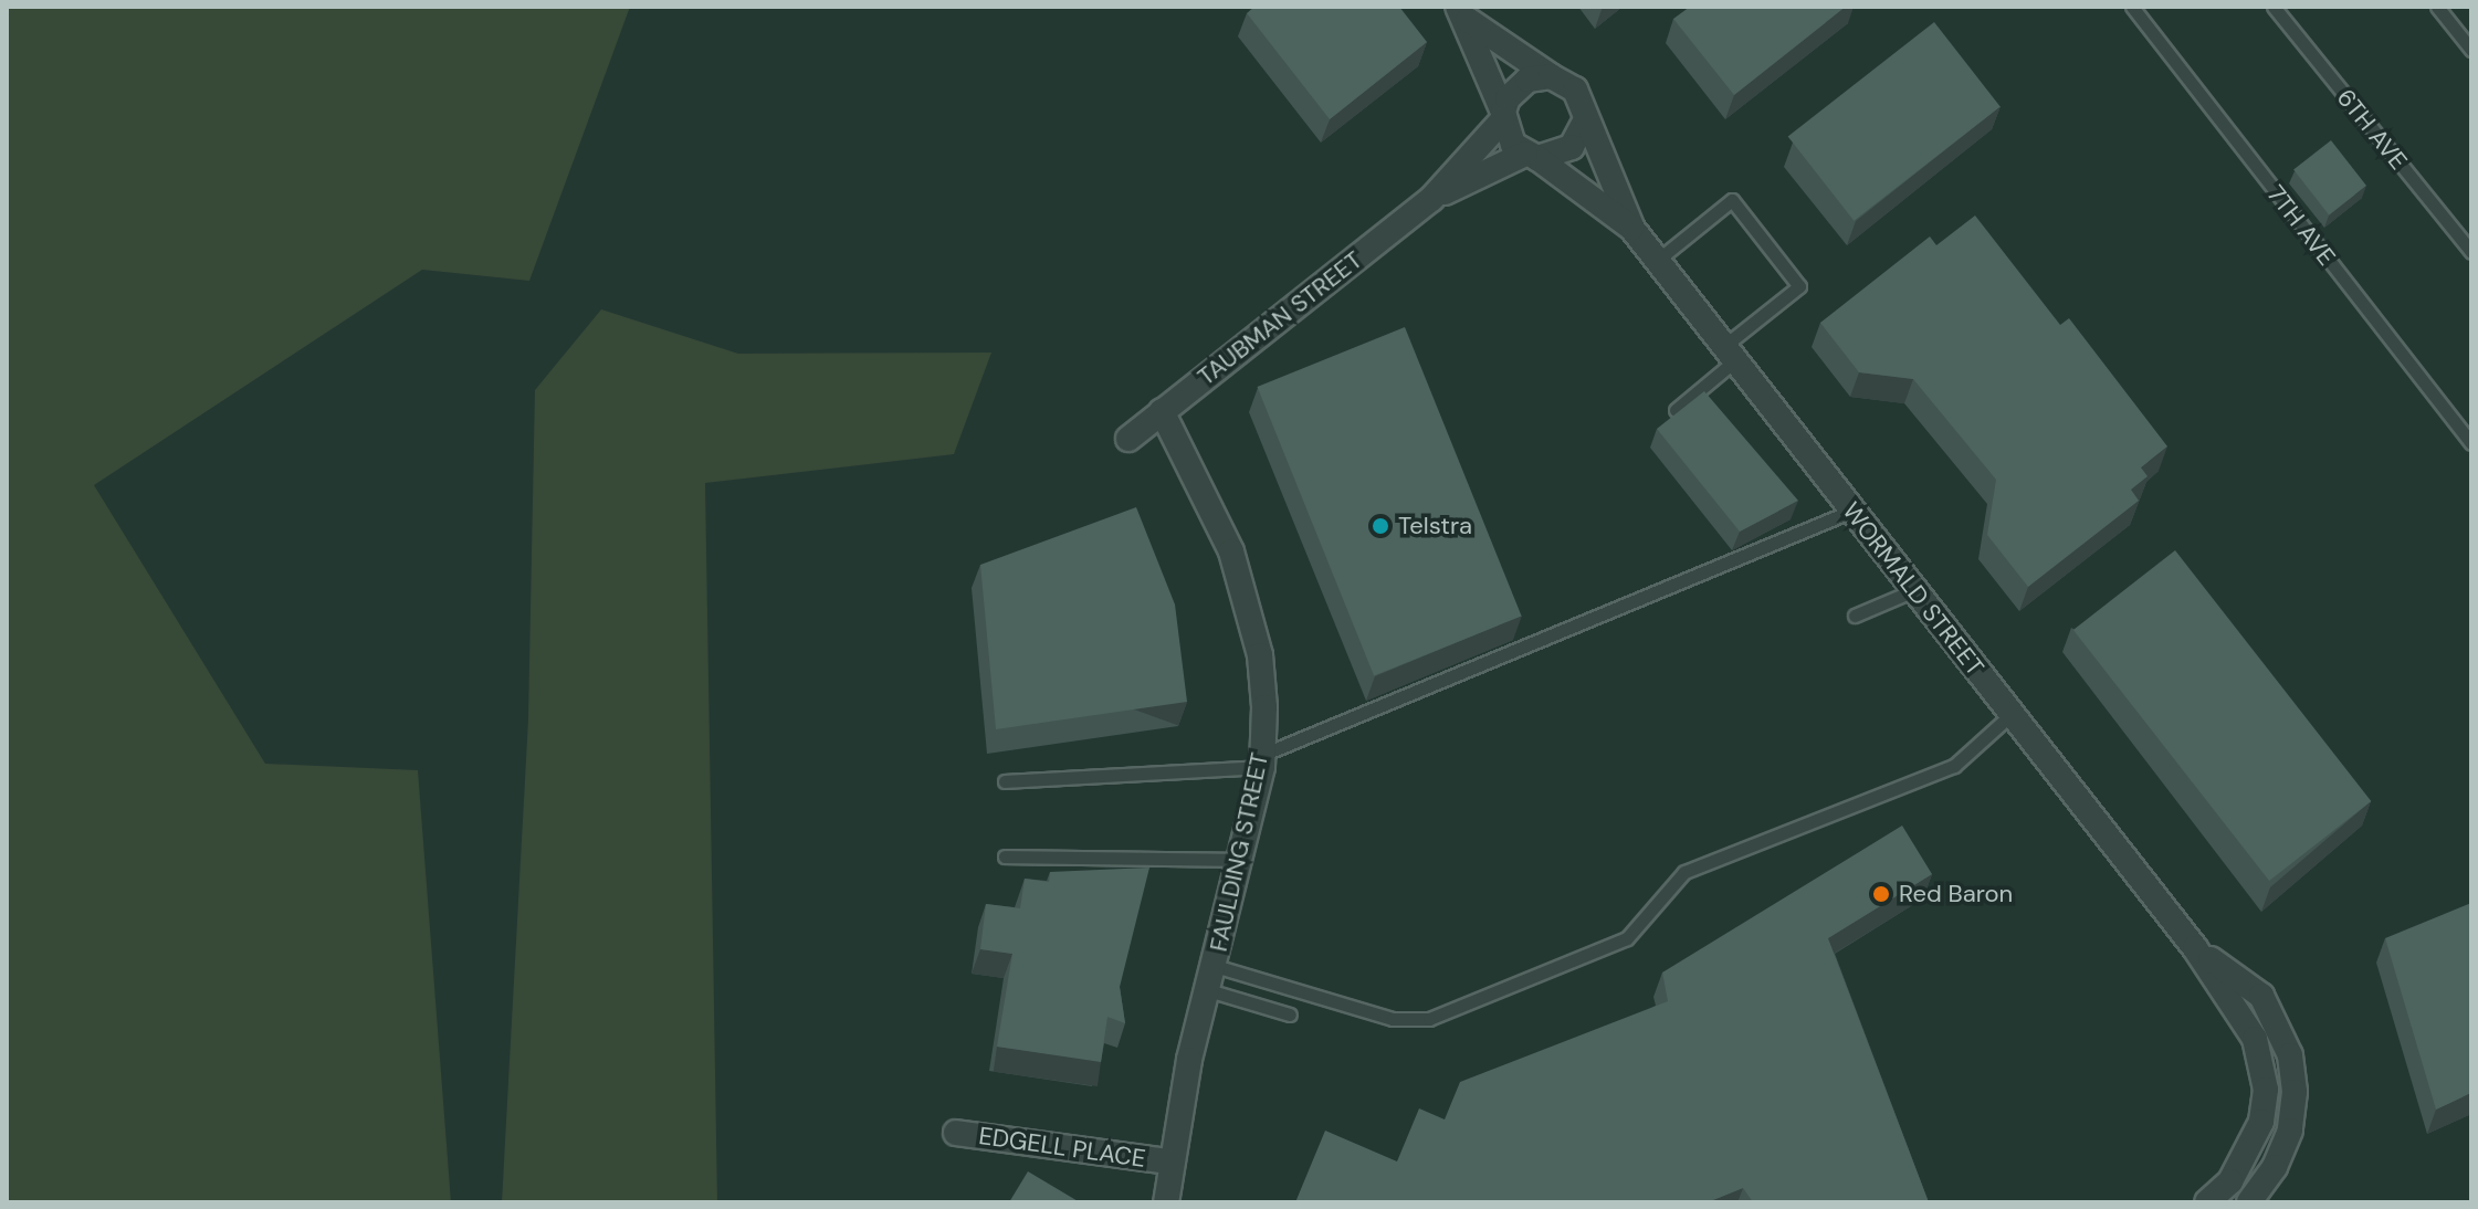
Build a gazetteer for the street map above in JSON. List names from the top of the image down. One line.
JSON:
{"streets":{"street":["TAUBMAN STREET","WORMALD STREET","FAULDING STREET","EDGELL PLACE"],"lane":["6TH AVE","7TH AVE"]},"crossings":[["TAUBMAN STREET","WORMALD STREET"],["TAUBMAN STREET","FAULDING STREET"],["FAULDING STREET","EDGELL PLACE"]],"places":["Telstra","Red Baron"]}
